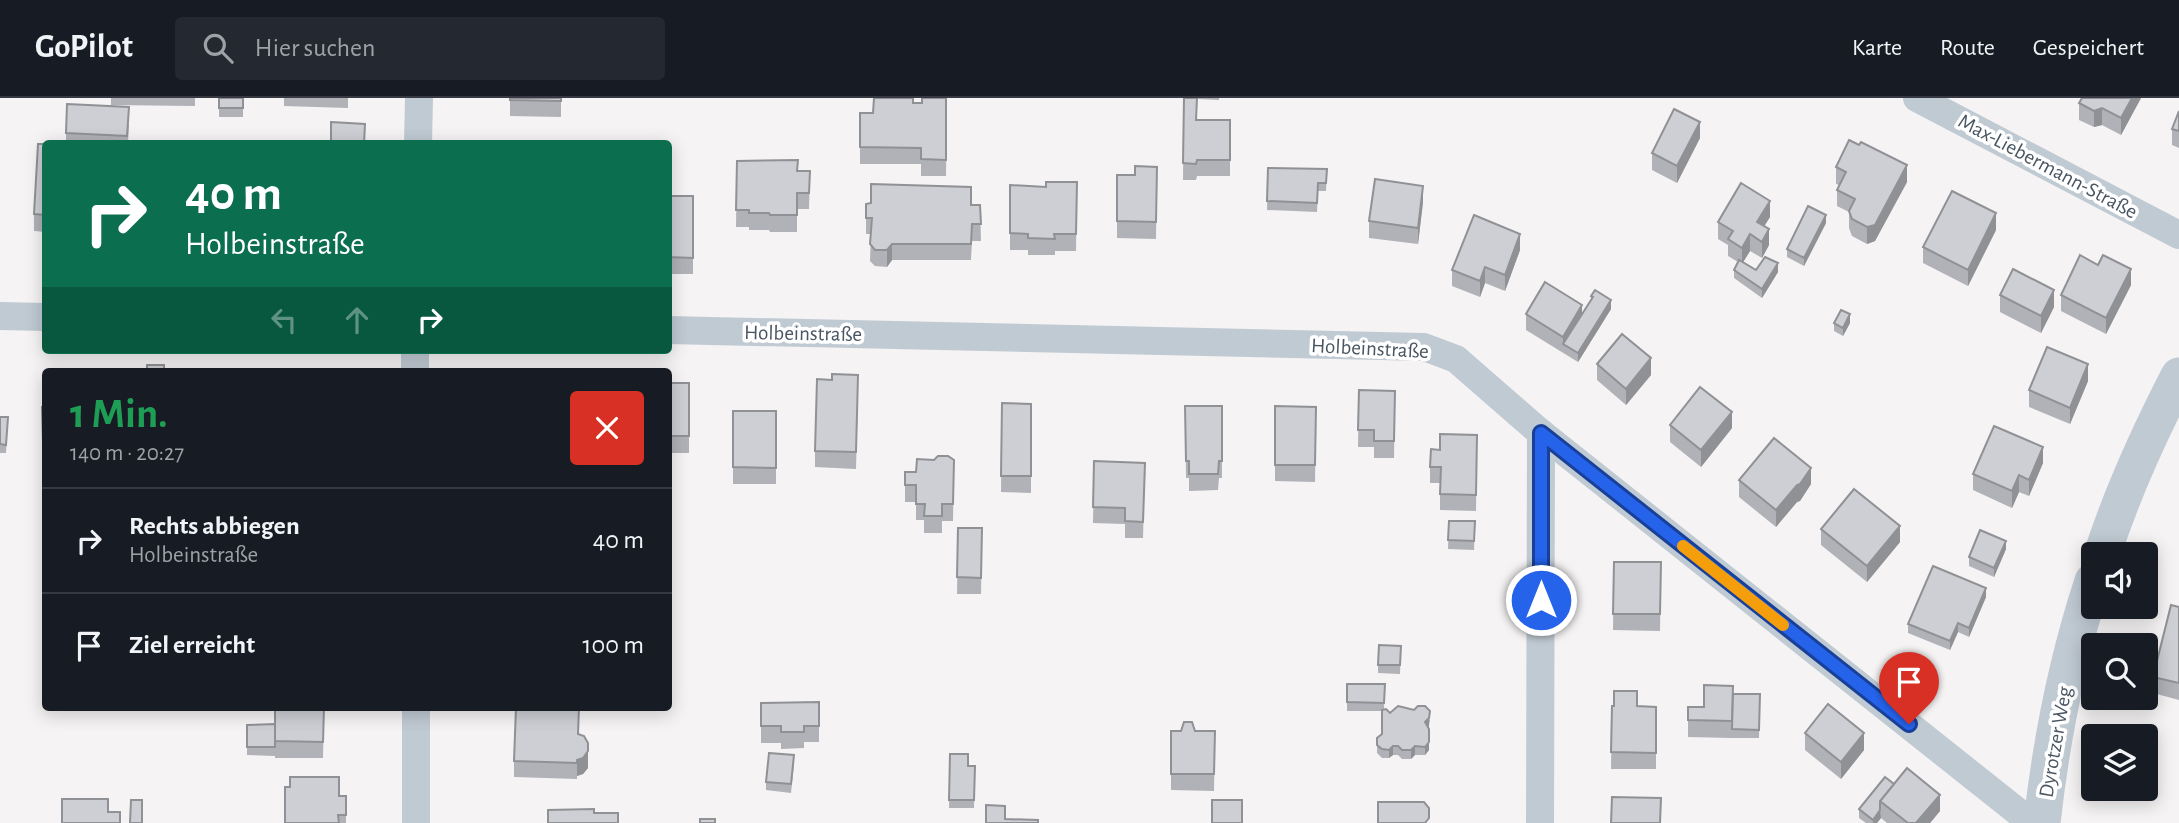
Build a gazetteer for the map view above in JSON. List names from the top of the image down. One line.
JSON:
{"streets":{"street":["Max-Liebermann-Straße","Holbeinstraße","Dyrotzer Weg"]},"page":{"header":"GoPilot","search":"Hier suchen","nav":["Karte","Route","Gespeichert"],"turn":["40 m","Holbeinstraße"],"heading":["1 Min.","140 m · 20:27"],"list":[{"name":"Rechts abbiegen","note":"Holbeinstraße","value":"40 m"},{"name":"Ziel erreicht","value":"100 m"}]}}
